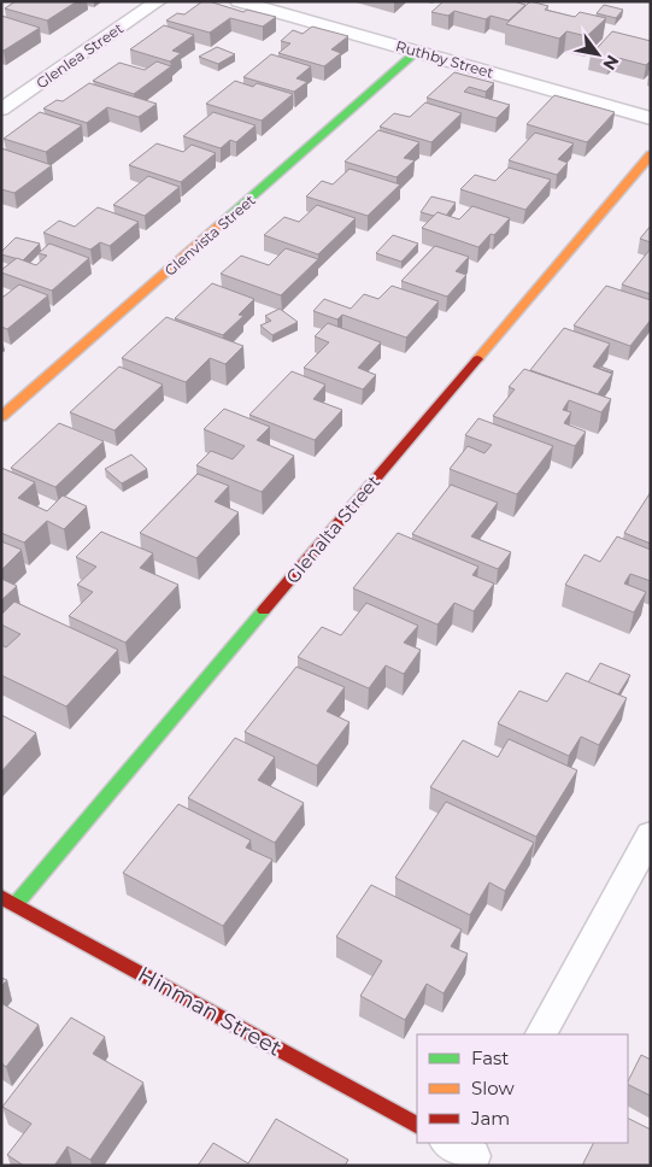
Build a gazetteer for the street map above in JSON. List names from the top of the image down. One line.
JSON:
{"streets":{"street":["Glenlea Street","Ruthby Street","Glenvista Street","Glenalta Street","Hinman Street"]},"crossings":[["Ruthby Street","Glenvista Street"],["Glenalta Street","Hinman Street"]],"legend":["Fast","Slow","Jam"],"north":"bottom right"}
